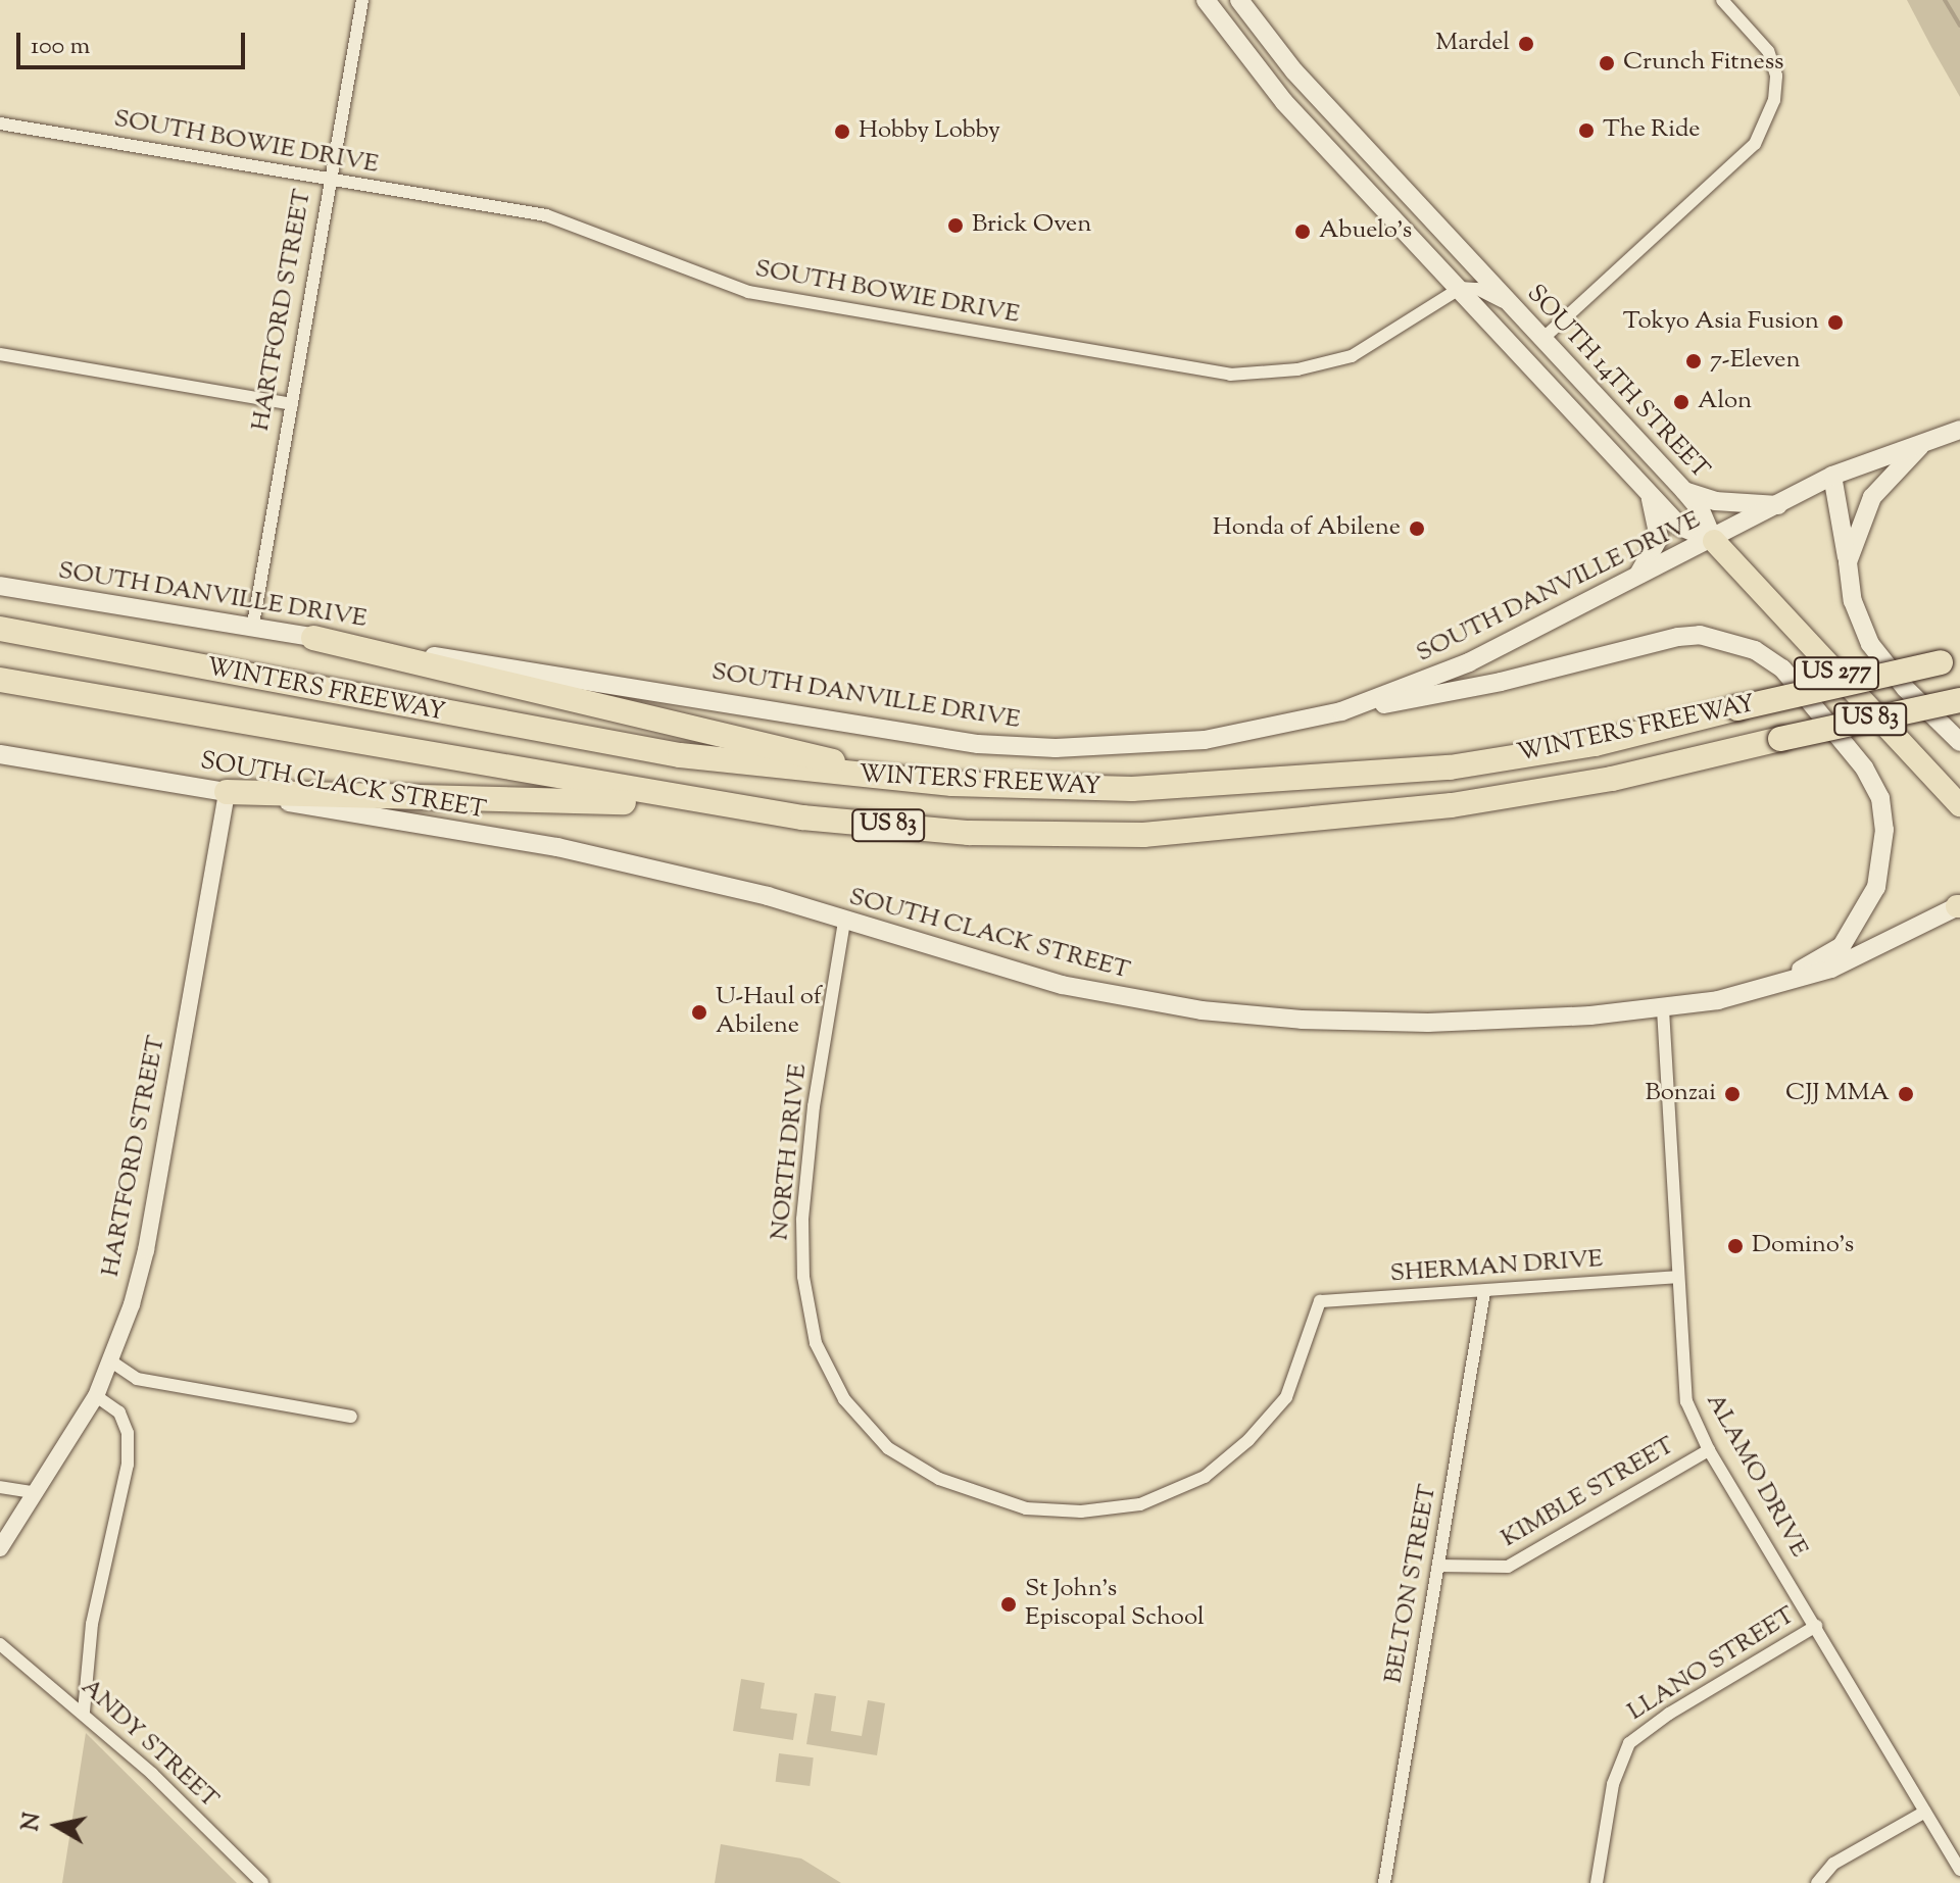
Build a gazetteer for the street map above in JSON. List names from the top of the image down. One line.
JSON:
{"streets":{"highway":["US 277","WINTERS FREEWAY","US 83"],"main road":["SOUTH 14TH STREET","SOUTH DANVILLE DRIVE","SOUTH CLACK STREET"],"street":["SOUTH BOWIE DRIVE","HARTFORD STREET","NORTH DRIVE","SHERMAN DRIVE","ALAMO DRIVE","KIMBLE STREET","BELTON STREET","LLANO STREET","ANDY STREET"]},"crossings":[["SOUTH BOWIE DRIVE","HARTFORD STREET"],["SOUTH BOWIE DRIVE","SOUTH 14TH STREET"],["HARTFORD STREET","SOUTH DANVILLE DRIVE"],["HARTFORD STREET","SOUTH CLACK STREET"],["SOUTH 14TH STREET","SOUTH DANVILLE DRIVE"],["SOUTH 14TH STREET","US 277"],["SOUTH DANVILLE DRIVE","US 277"],["SOUTH CLACK STREET","NORTH DRIVE"],["SOUTH CLACK STREET","ALAMO DRIVE"],["NORTH DRIVE","SHERMAN DRIVE"],["SHERMAN DRIVE","ALAMO DRIVE"],["SHERMAN DRIVE","BELTON STREET"],["ALAMO DRIVE","KIMBLE STREET"],["ALAMO DRIVE","LLANO STREET"],["KIMBLE STREET","BELTON STREET"]],"places":["Mardel","Crunch Fitness","The Ride","Hobby Lobby","Brick Oven","Abuelo's","Tokyo Asia Fusion","7-Eleven","Alon","Honda of Abilene","U-Haul of Abilene","Bonzai","CJJ MMA","Domino's","St John's Episcopal School"],"scale_bar":"100 m","north":"left"}
